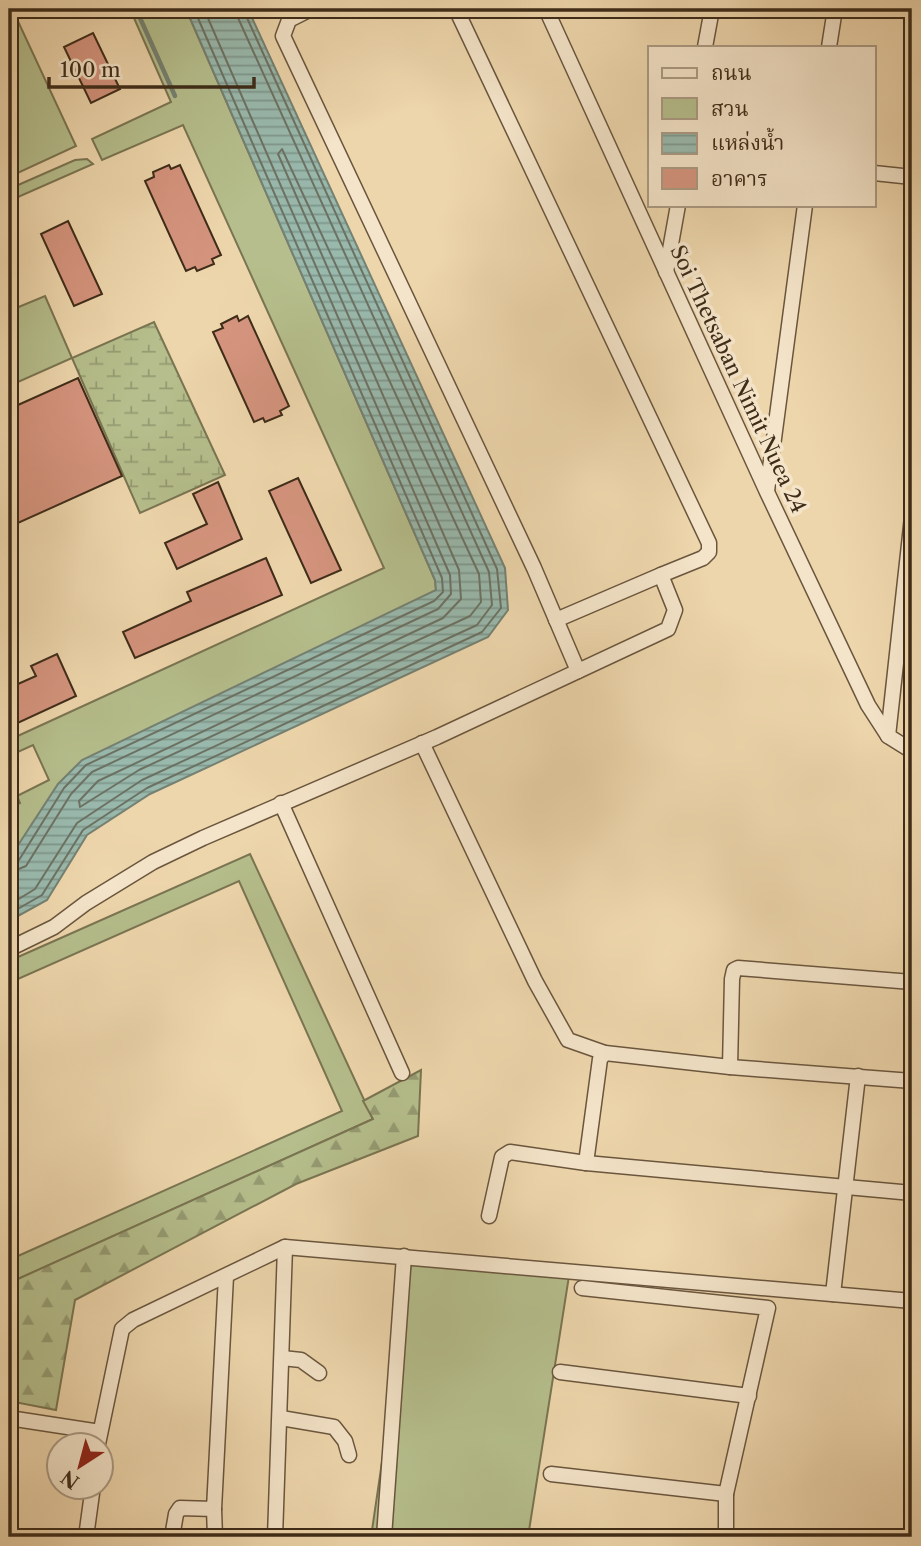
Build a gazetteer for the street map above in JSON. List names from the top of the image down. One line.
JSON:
{"streets":{"street":["Soi Thetsaban Nimit Nuea 24"]},"legend":["ถนน","สวน","แหล่งน้ำ","อาคาร"],"scale_bar":"100 m","north":"bottom left"}
